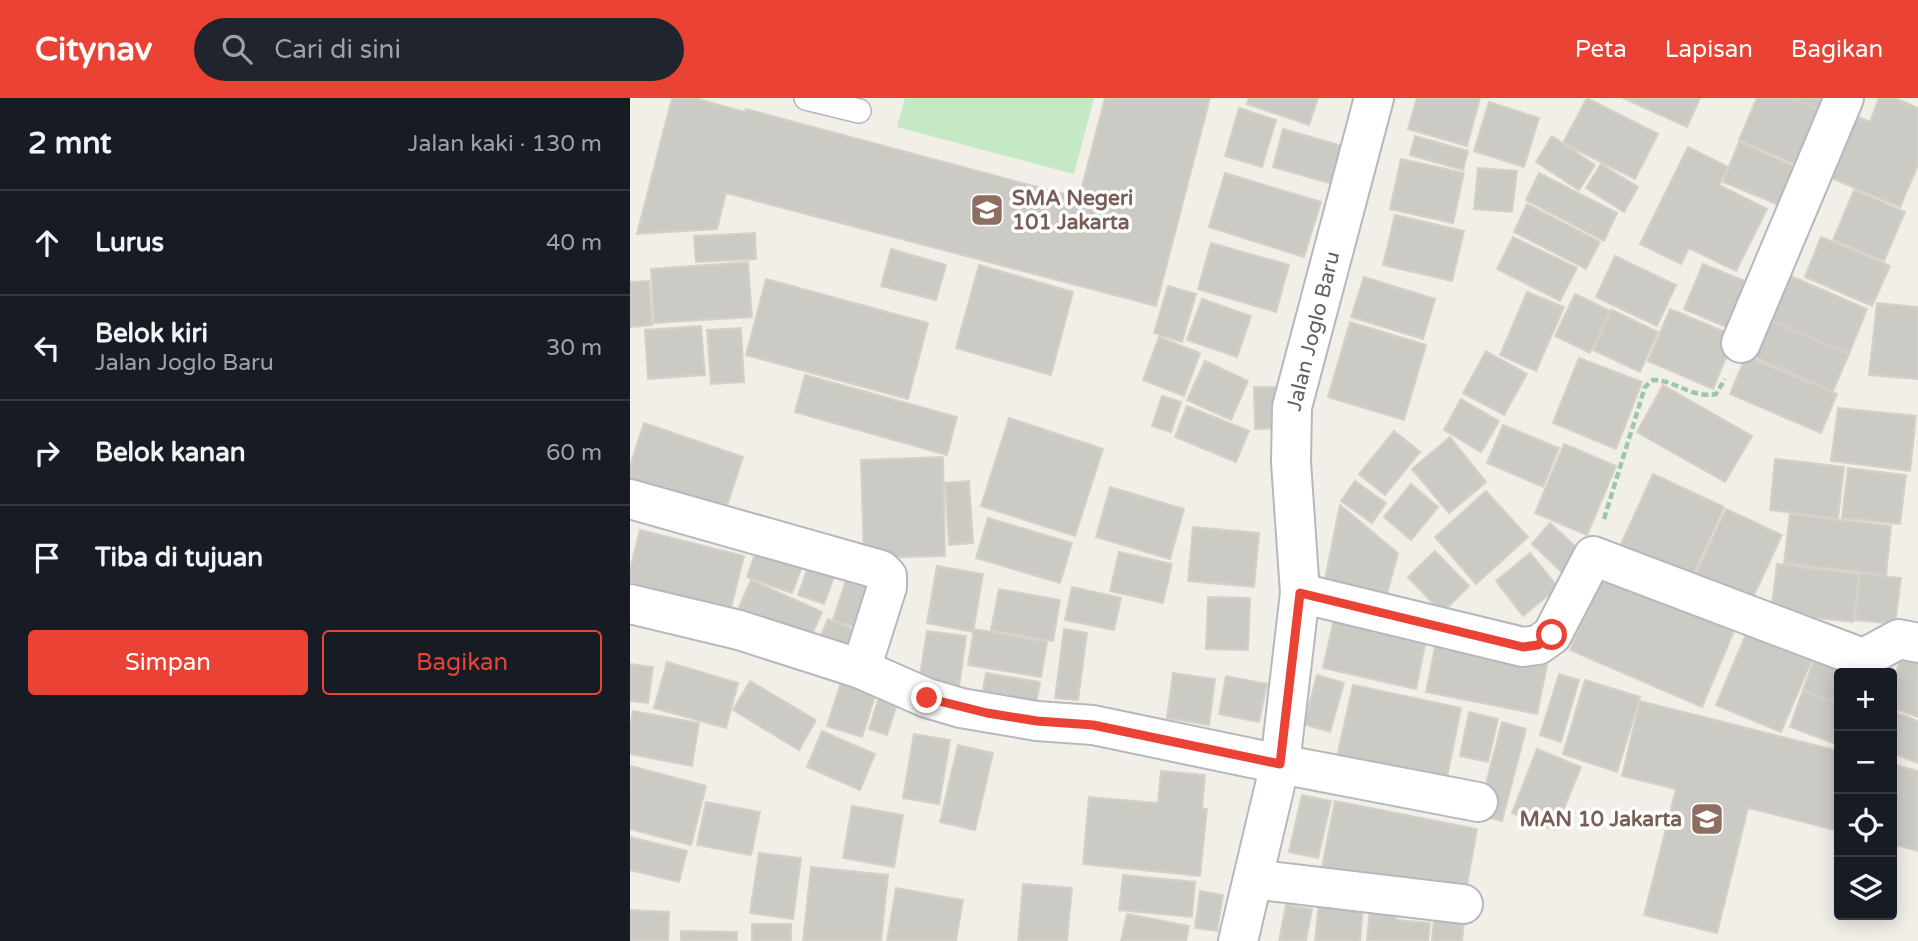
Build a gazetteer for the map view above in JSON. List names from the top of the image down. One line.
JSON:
{"streets":{"street":["Jalan Joglo Baru"]},"places":{"school or university":["SMA Negeri 101 Jakarta","MAN 10 Jakarta"]},"page":{"header":"Citynav","search":"Cari di sini","nav":["Peta","Lapisan","Bagikan"],"heading":["2 mnt","Jalan kaki · 130 m"],"list":[["Lurus","40 m"],["Belok kiri","Jalan Joglo Baru","30 m"],["Belok kanan","60 m"],"Tiba di tujuan"],"buttons":["Simpan","Bagikan"],"map_buttons":["+","−"]}}
